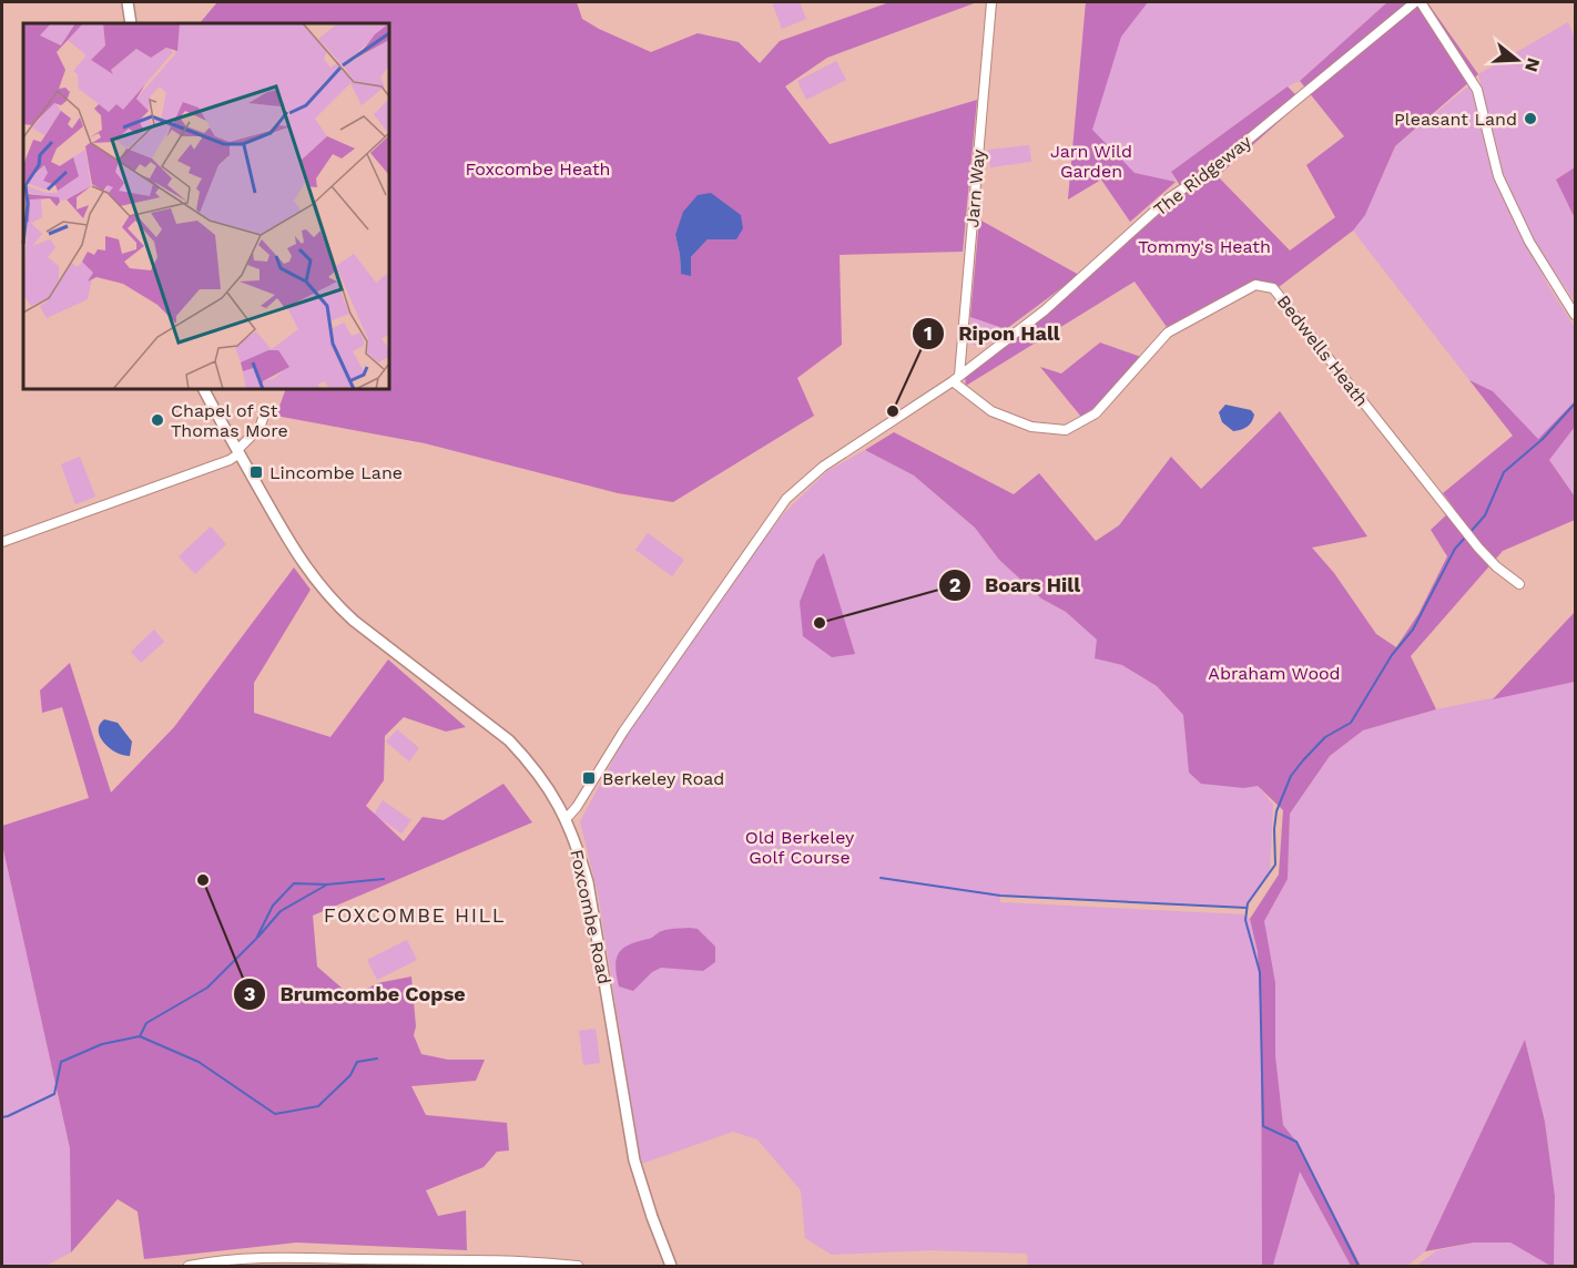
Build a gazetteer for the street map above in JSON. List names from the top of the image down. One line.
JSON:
{"streets":{"street":["The Ridgeway","Jarn Way","Bedwells Heath","Foxcombe Road"]},"crossings":[["The Ridgeway","Jarn Way"],["The Ridgeway","Bedwells Heath"],["Jarn Way","Bedwells Heath"]],"districts":["FOXCOMBE HILL"],"parks":["Jarn Wild Garden","Foxcombe Heath","Tommy's Heath","Abraham Wood","Old Berkeley Golf Course"],"places":{"other":["Pleasant Land","Ripon Hall","Chapel of St Thomas More","Boars Hill","Brumcombe Copse"],"transit":["Lincombe Lane","Berkeley Road"]},"north":"right"}
